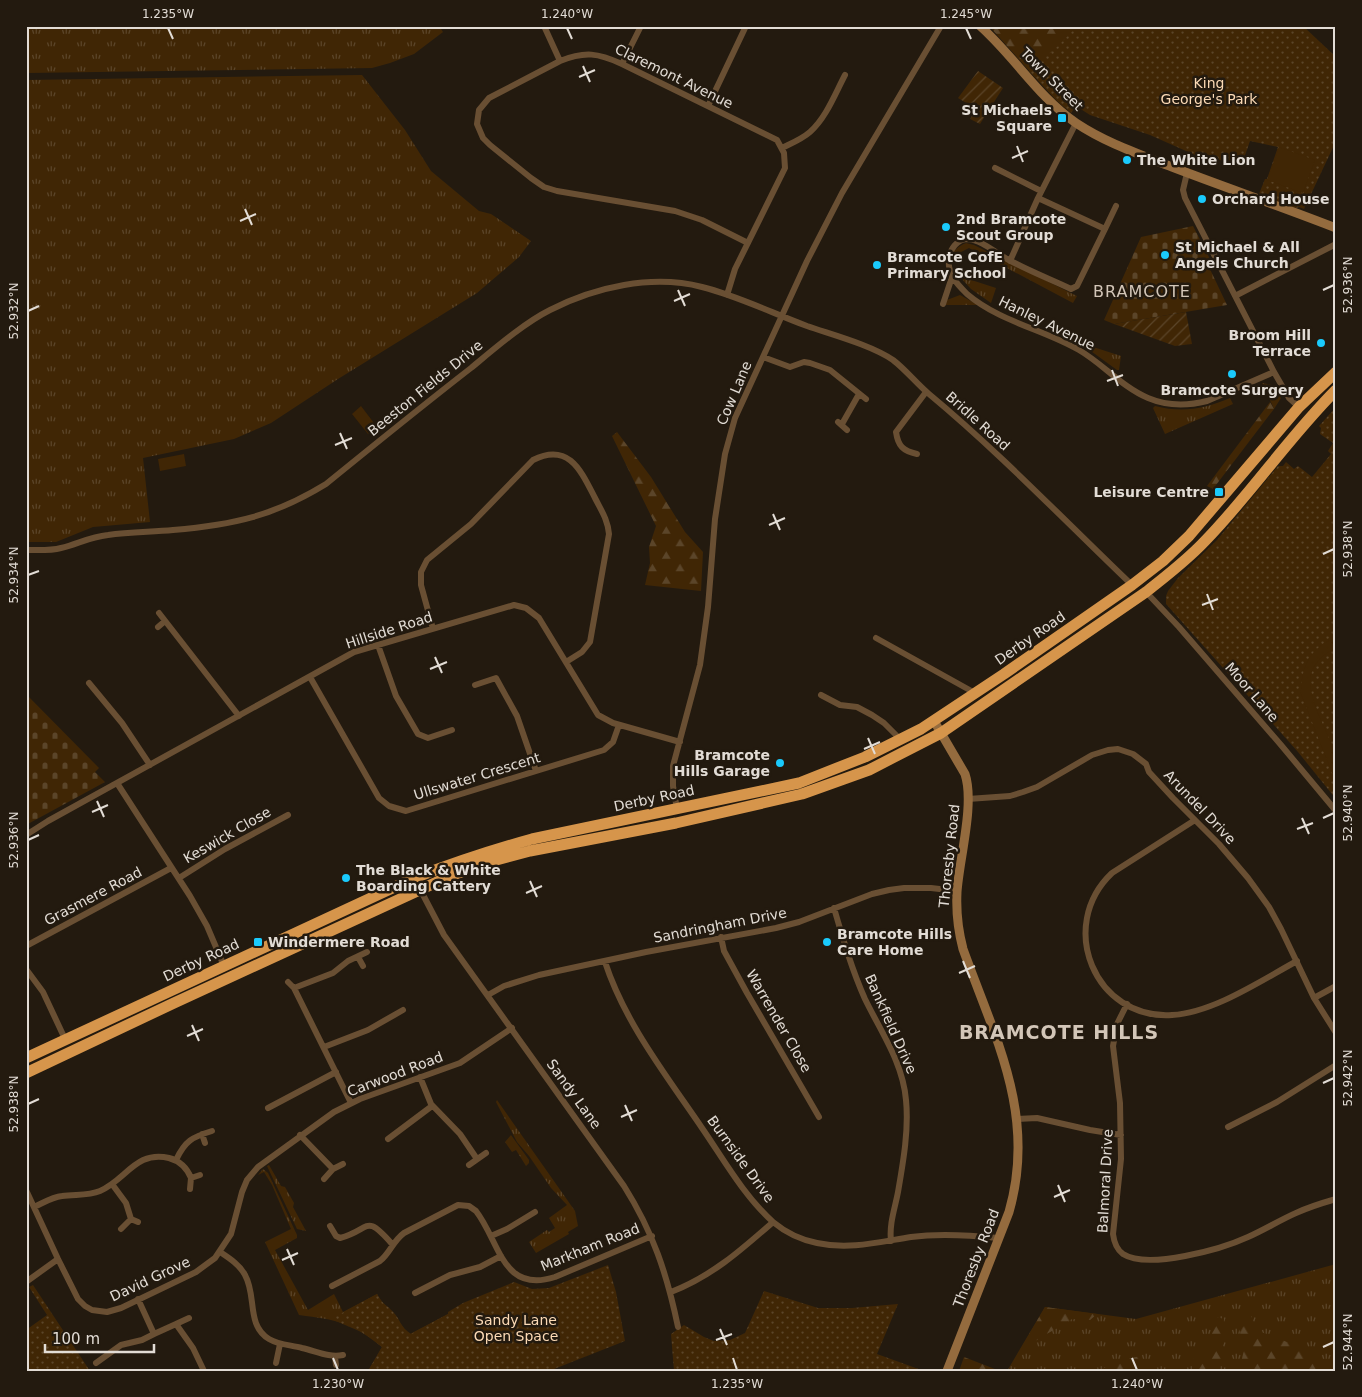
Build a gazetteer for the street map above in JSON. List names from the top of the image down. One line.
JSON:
{"streets":{"highway":["Derby Road"],"street":["Claremont Avenue","Town Street","Hanley Avenue","Beeston Fields Drive","Cow Lane","Bridle Road","Hillside Road","Moor Lane","Ullswater Crescent","Arundel Drive","Keswick Close","Thoresby Road","Grasmere Road","Sandringham Drive","Warrender Close","Bankfield Drive","Carwood Road","Sandy Lane","Burnside Drive","Balmoral Drive","Markham Road","David Grove"]},"crossings":[["Beeston Fields Drive","Cow Lane"],["Beeston Fields Drive","Bridle Road"],["Cow Lane","Bridle Road"],["Cow Lane","Hillside Road"],["Cow Lane","Derby Road"],["Bridle Road","Derby Road"],["Hillside Road","Ullswater Crescent"],["Derby Road","Moor Lane"],["Derby Road","Thoresby Road"],["Derby Road","Sandy Lane"],["Arundel Drive","Thoresby Road"],["Thoresby Road","Sandringham Drive"],["Thoresby Road","Burnside Drive"],["Sandringham Drive","Warrender Close"],["Sandringham Drive","Bankfield Drive"],["Sandringham Drive","Sandy Lane"],["Sandringham Drive","Burnside Drive"],["Bankfield Drive","Burnside Drive"],["Carwood Road","Sandy Lane"],["Carwood Road","David Grove"],["Sandy Lane","Markham Road"]],"districts":["BRAMCOTE","BRAMCOTE HILLS"],"parks":["King George's Park","Sandy Lane Open Space"],"places":{"transit":["St Michaels Square","Leisure Centre","Windermere Road"],"other":["The White Lion","Orchard House","2nd Bramcote Scout Group","St Michael & All Angels Church","Bramcote CofE Primary School","Broom Hill Terrace","Bramcote Surgery","Bramcote Hills Garage","The Black & White Boarding Cattery","Bramcote Hills Care Home"]},"scale_bar":"100 m","coordinates":["1.235°W","1.240°W","1.245°W","52.936°N","52.932°N","52.938°N","52.934°N","52.940°N","52.942°N","52.944°N","1.230°W"]}
